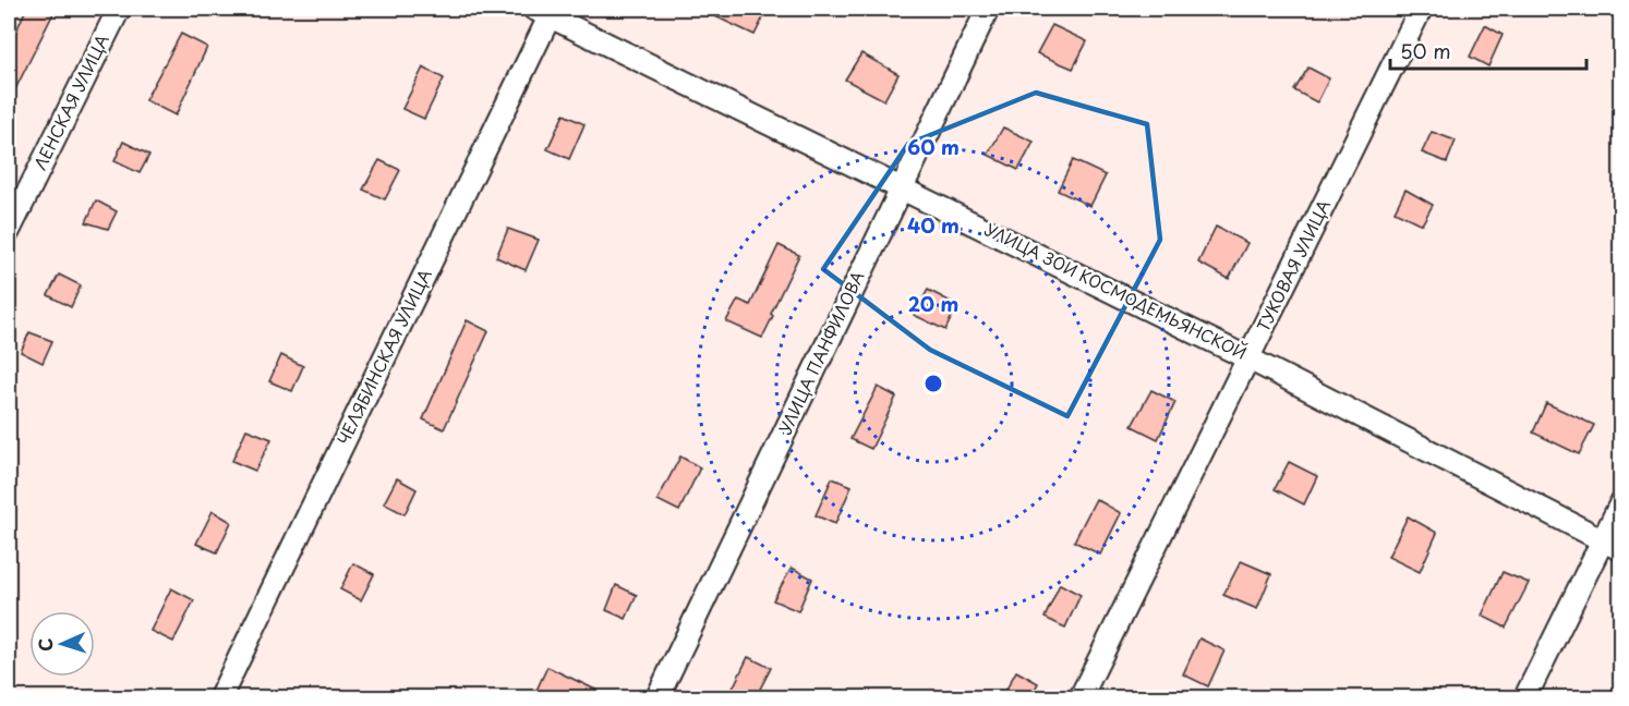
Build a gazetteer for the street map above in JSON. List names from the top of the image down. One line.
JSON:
{"streets":{"street":["ЛЕНСКАЯ УЛИЦА","ТУКОВАЯ УЛИЦА","УЛИЦА ЗОИ КОСМОДЕМЬЯНСКОЙ","УЛИЦА ПАНФИЛОВА","ЧЕЛЯБИНСКАЯ УЛИЦА"]},"crossings":[["ТУКОВАЯ УЛИЦА","УЛИЦА ЗОИ КОСМОДЕМЬЯНСКОЙ"],["УЛИЦА ЗОИ КОСМОДЕМЬЯНСКОЙ","УЛИЦА ПАНФИЛОВА"],["УЛИЦА ЗОИ КОСМОДЕМЬЯНСКОЙ","ЧЕЛЯБИНСКАЯ УЛИЦА"]],"scale_bar":"50 m","north":"left","rings":["60 m","40 m","20 m"]}
